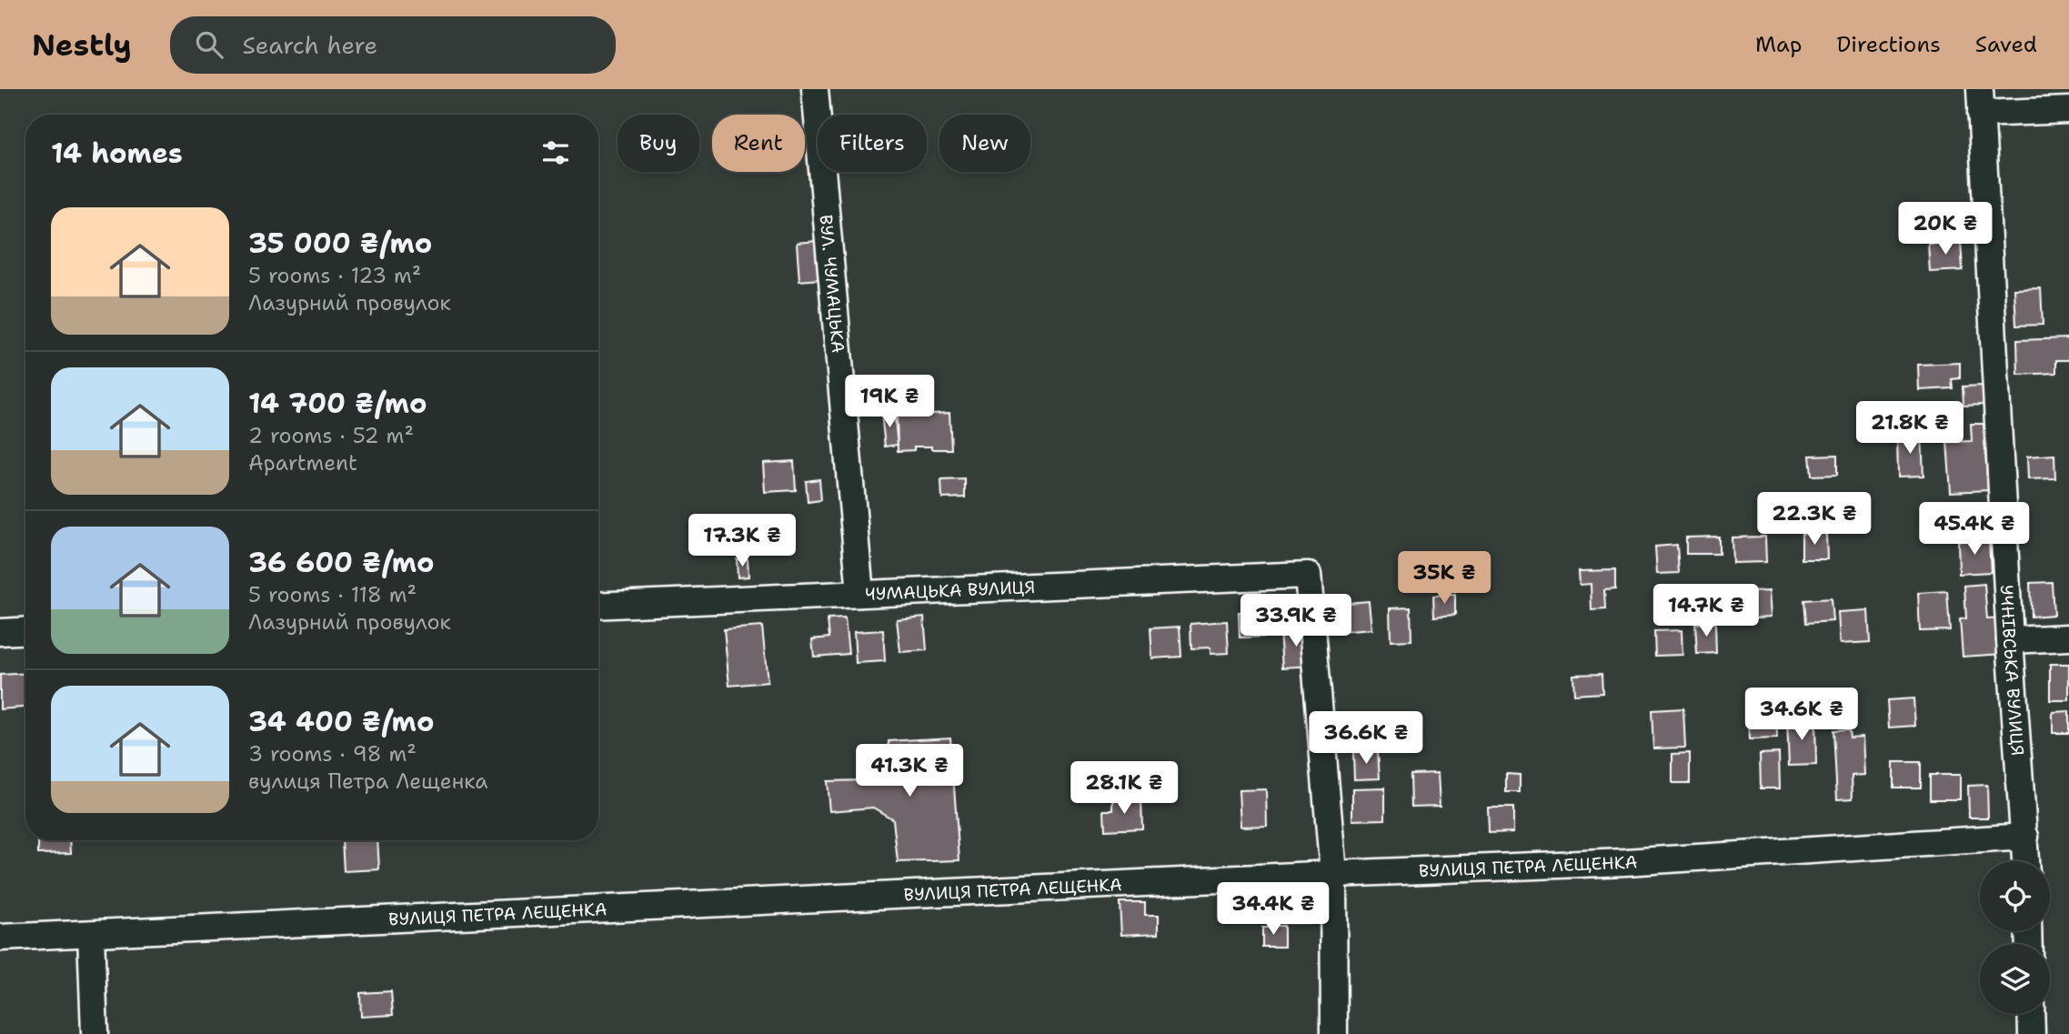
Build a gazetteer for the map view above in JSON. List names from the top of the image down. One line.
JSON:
{"streets":{"street":["ВУЛ. ЧУМАЦЬКА","ЧУМАЦЬКА ВУЛИЦЯ","УЧНІВСЬКА ВУЛИЦЯ","ВУЛИЦЯ ПЕТРА ЛЕЩЕНКА"]},"crossings":[["ВУЛ. ЧУМАЦЬКА","ЧУМАЦЬКА ВУЛИЦЯ"],["ЧУМАЦЬКА ВУЛИЦЯ","ВУЛИЦЯ ПЕТРА ЛЕЩЕНКА"],["УЧНІВСЬКА ВУЛИЦЯ","ВУЛИЦЯ ПЕТРА ЛЕЩЕНКА"]],"page":{"header":"Nestly","search":"Search here","nav":["Map","Directions","Saved"],"chip":["Buy","Rent","Filters","New"],"heading":"14 homes","list":[{"name":"35 000 ₴/mo","note":"5 rooms · 123 m² · Лазурний провулок"},{"name":"14 700 ₴/mo","note":"2 rooms · 52 m² · Apartment"},{"name":"36 600 ₴/mo","note":"5 rooms · 118 m² · Лазурний провулок"},{"name":"34 400 ₴/mo","note":"3 rooms · 98 m² · вулиця Петра Лещенка"}],"price":["20K ₴","19K ₴","21.8K ₴","22.3K ₴","45.4K ₴","17.3K ₴","35K ₴","14.7K ₴","33.9K ₴","34.6K ₴","36.6K ₴","41.3K ₴","28.1K ₴","34.4K ₴"]}}
